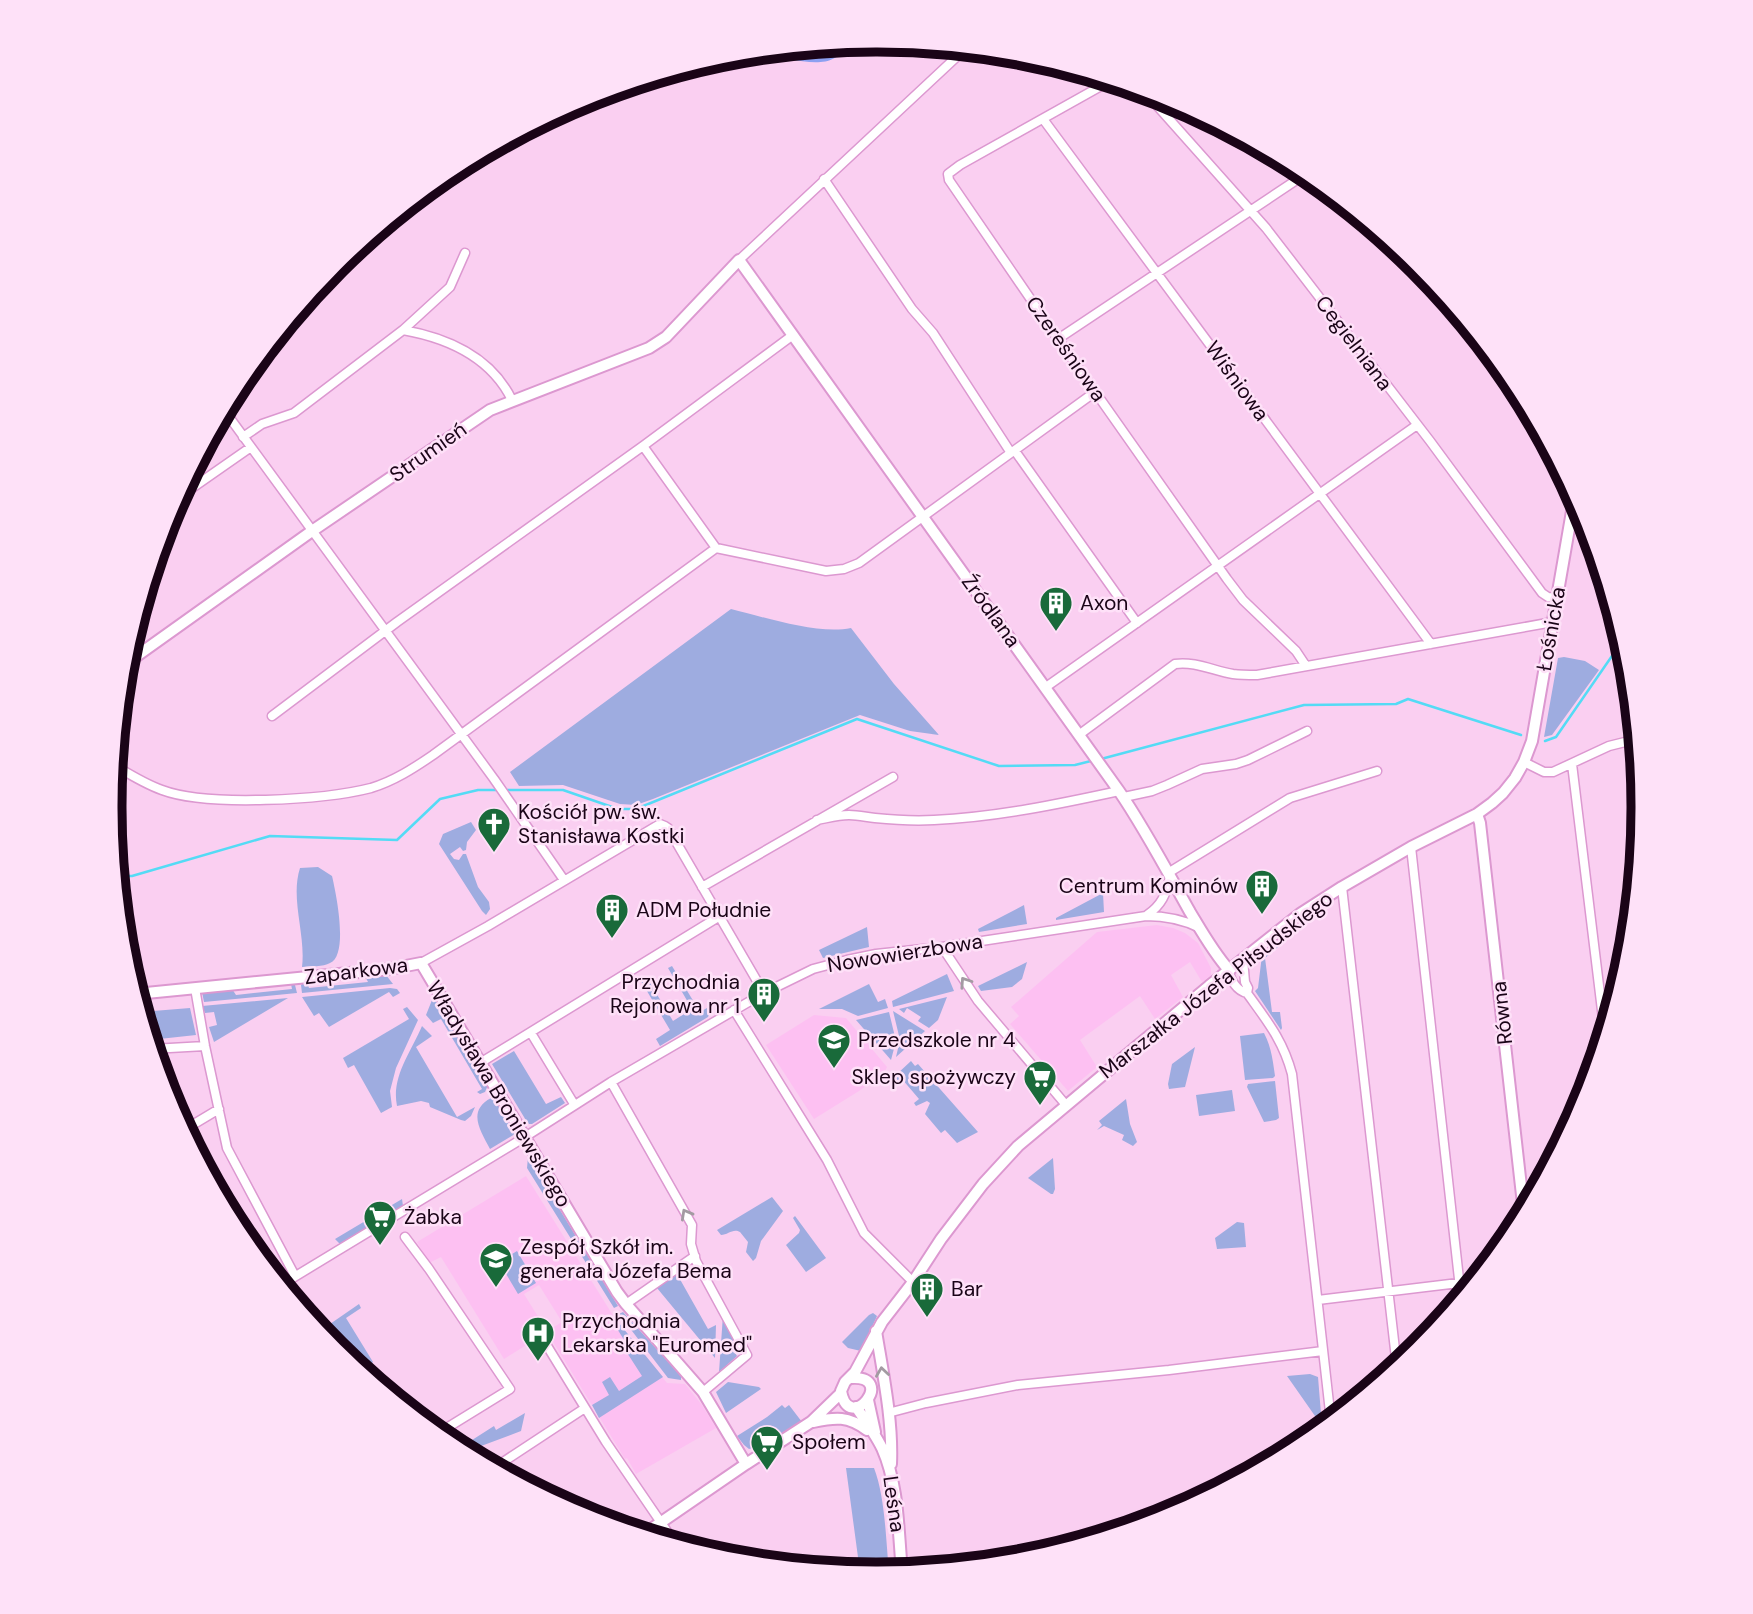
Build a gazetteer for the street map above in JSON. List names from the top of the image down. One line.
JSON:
{"streets":{"street":["Cegielniana","Czereśniowa","Wiśniowa","Strumień","Źródlana","Łośnicka","Nowowierzbowa","Zaparkowa","Marszałka Józefa Piłsudskiego","Równa","Władysława Broniewskiego","Leśna"]},"crossings":[["Cegielniana","Łośnicka"],["Czereśniowa","Wiśniowa"],["Strumień","Źródlana"],["Źródlana","Nowowierzbowa"],["Źródlana","Marszałka Józefa Piłsudskiego"],["Łośnicka","Marszałka Józefa Piłsudskiego"],["Nowowierzbowa","Władysława Broniewskiego"],["Zaparkowa","Władysława Broniewskiego"],["Marszałka Józefa Piłsudskiego","Równa"]],"places":{"building":["Axon","Centrum Kominów","ADM Południe","Przychodnia Rejonowa nr 1","Bar"],"church":["Kościół pw. św. Stanisława Kostki"],"school or university":["Przedszkole nr 4","Zespół Szkół im. generała Józefa Bema"],"supermarket":["Sklep spożywczy","Żabka","Społem"],"hospital":["Przychodnia Lekarska \"Euromed\""]}}
